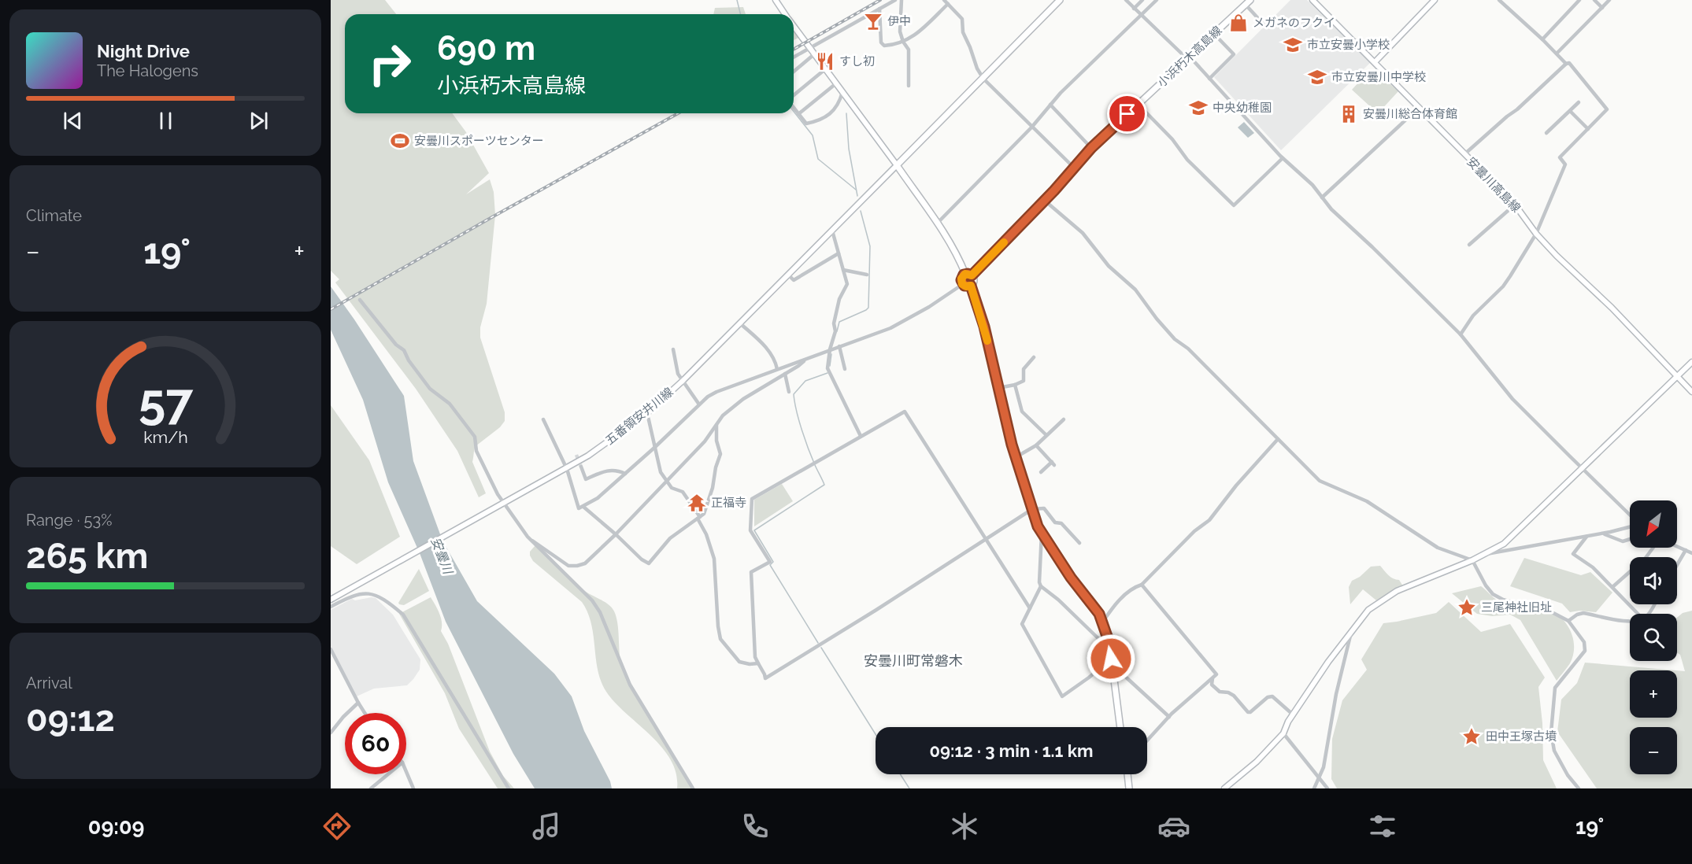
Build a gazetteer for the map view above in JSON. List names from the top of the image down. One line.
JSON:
{"streets":{"main road":["小浜朽木高島線","安曇川高島線","五番領安井川線"]},"districts":["安曇川町常磐木"],"water":["安曇川"],"places":{"bar":["伊中"],"shop":["メガネのフクイ"],"school or university":["市立安曇小学校","市立安曇川中学校","中央幼稚園"],"restaurant":["すし初"],"building":["安曇川総合体育館"],"sports":["安曇川スポーツセンター"],"temple":["正福寺"],"place":["三尾神社旧址","田中王塚古墳"]},"north":"bottom left","page":{"turn":["690 m","小浜朽木高島線"],"song":["Night Drive","The Halogens"],"tile":["Climate",["Range · 53%","265 km"],["Arrival","09:12"]],"heat":["−","19°","+"],"map_buttons":["+","−"],"limit":"60","trip":"09:12 · 3 min · 1.1 km","tabs":["09:09","19°"],"gauge":["57","km/h"]}}
